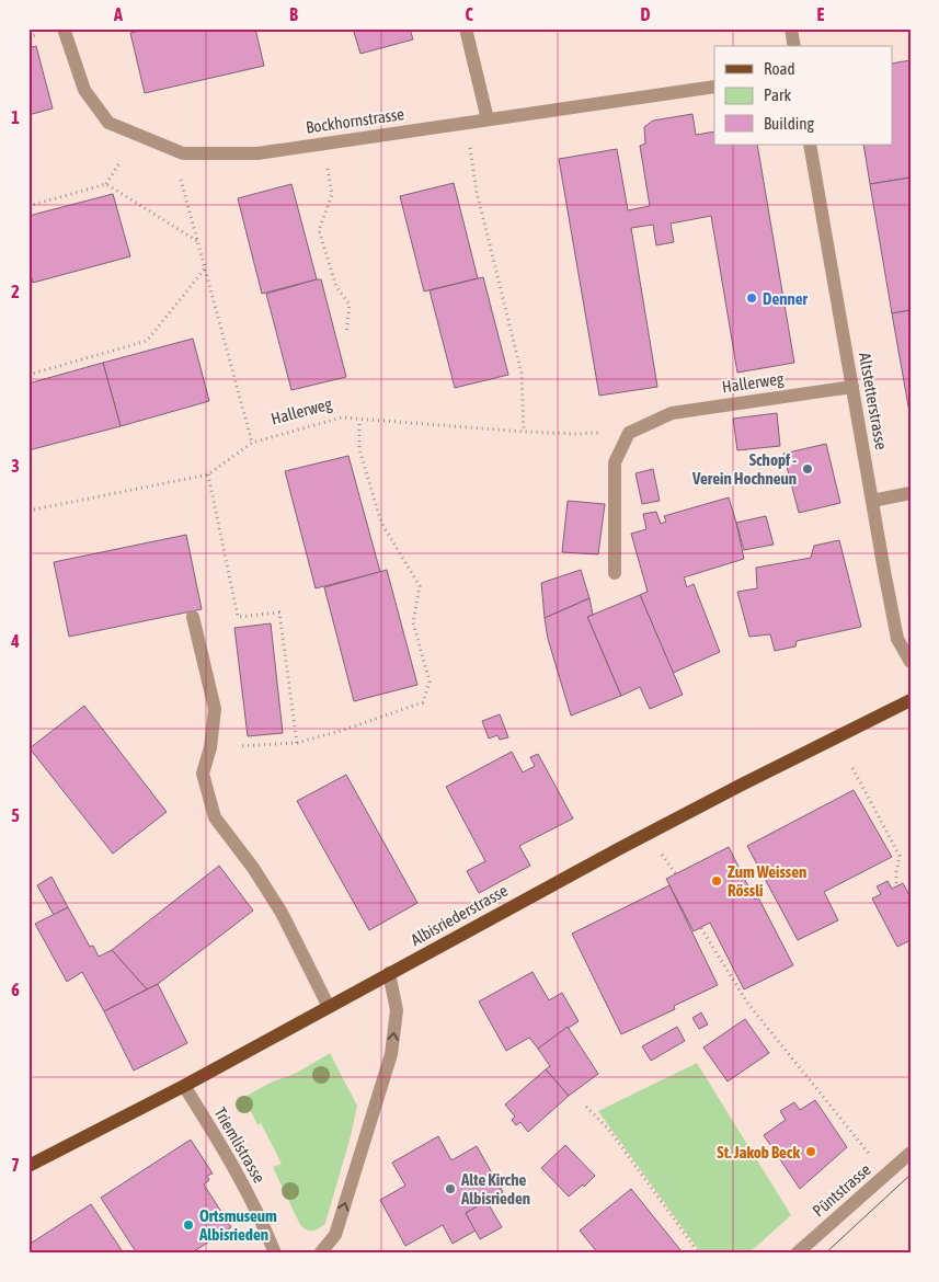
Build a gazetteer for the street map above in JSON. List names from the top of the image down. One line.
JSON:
{"streets":{"main road":["Albisriederstrasse"],"street":["Bockhornstrasse","Hallerweg","Altstetterstrasse","Triemlistrasse","Püntstrasse"]},"crossings":[["Hallerweg","Altstetterstrasse"],["Albisriederstrasse","Triemlistrasse"]],"places":["Denner","Schopf - Verein Hochneun","Zum Weissen Rössli","St. Jakob Beck","Alte Kirche Albisrieden","Ortsmuseum Albisrieden"],"legend":["Road","Park","Building"],"grid":{"columns":["A","B","C","D","E"],"rows":["1","2","3","4","5","6","7"]}}
